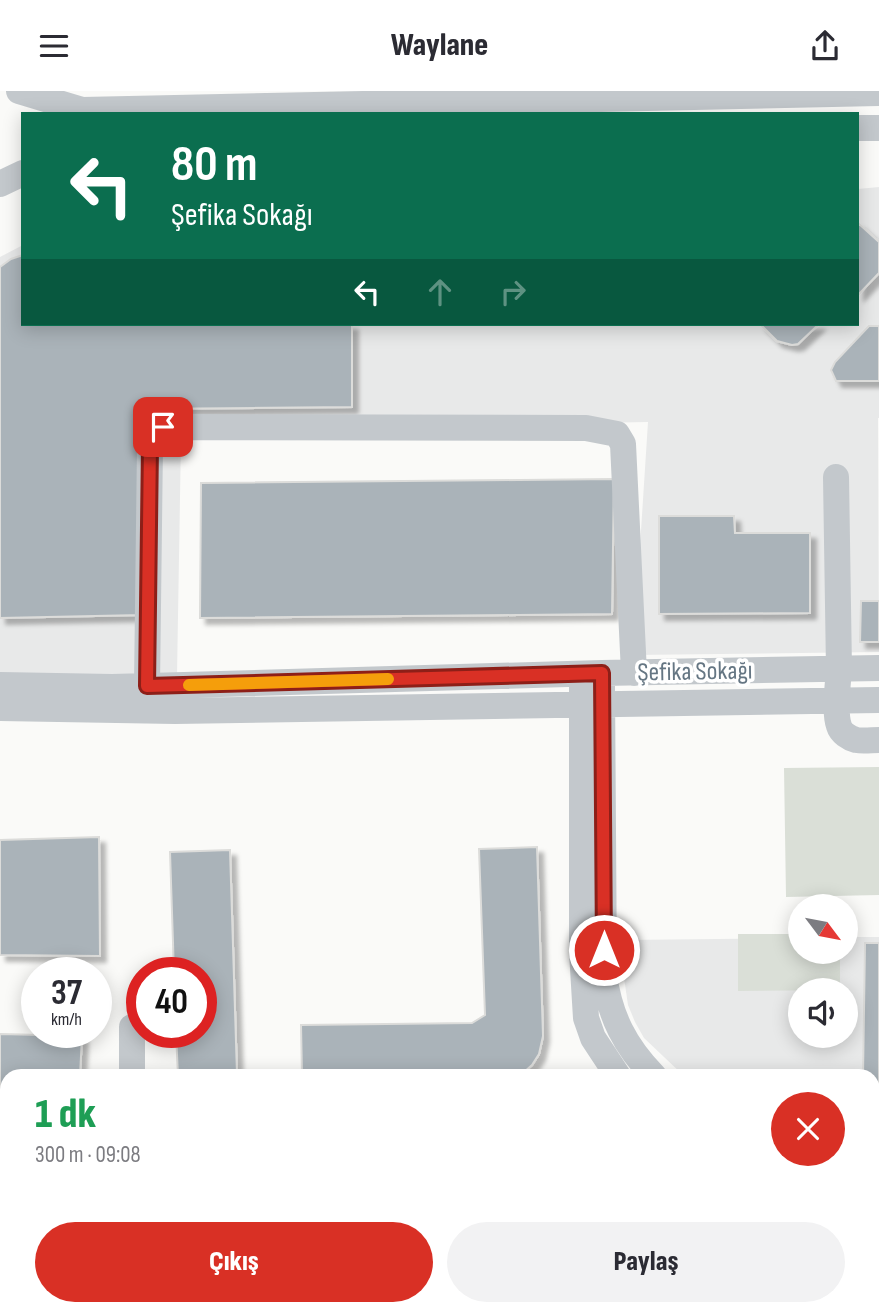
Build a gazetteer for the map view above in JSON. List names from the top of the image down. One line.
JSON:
{"streets":{"street":["Şefika Sokağı"]},"north":"bottom right","page":{"header":"Waylane","turn":["80 m","Şefika Sokağı"],"speed":"37 km/h","limit":"40","heading":["1 dk","300 m · 09:08"],"buttons":["Çıkış","Paylaş"]}}
